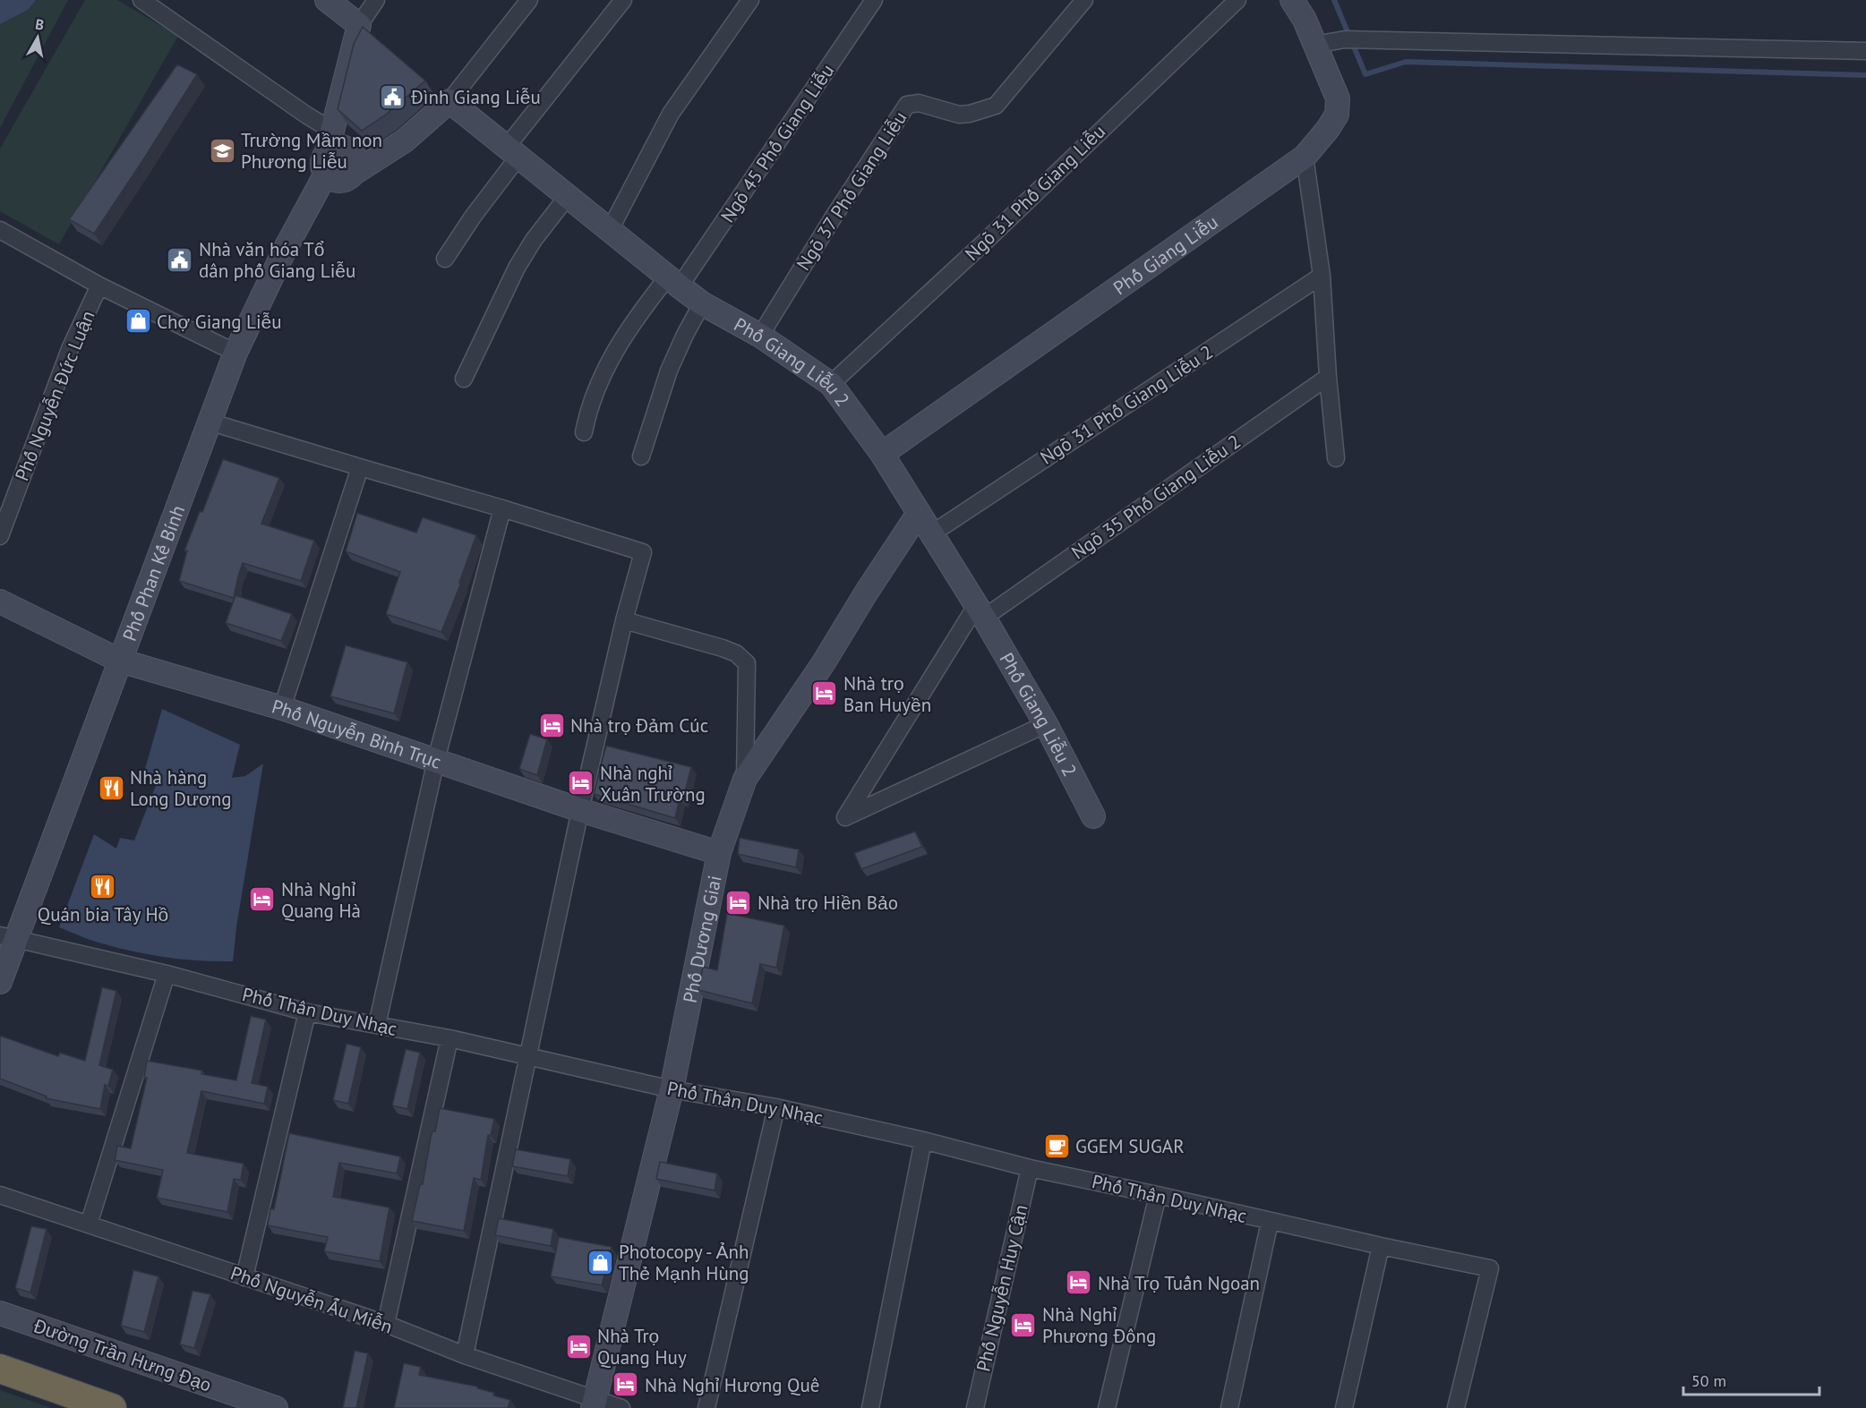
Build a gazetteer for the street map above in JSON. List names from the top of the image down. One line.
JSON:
{"streets":{"main road":["Phố Giang Liễu","Phố Giang Liễu 2","Phố Phan Kế Bính","Phố Nguyễn Bỉnh Trục","Phố Dương Giai","Đường Trần Hưng Đạo"],"street":["Ngõ 45 Phố Giang Liễu","Ngõ 37 Phố Giang Liễu","Ngõ 31 Phố Giang Liễu","Phố Nguyễn Đức Luận","Ngõ 31 Phố Giang Liễu 2","Ngõ 35 Phố Giang Liễu 2","Phố Thân Duy Nhạc","Phố Nguyễn Huy Cận","Phố Nguyễn Ấu Miễn"]},"crossings":[["Ngõ 45 Phố Giang Liễu","Phố Giang Liễu 2"],["Ngõ 37 Phố Giang Liễu","Phố Giang Liễu 2"],["Ngõ 31 Phố Giang Liễu","Phố Giang Liễu 2"],["Phố Giang Liễu","Phố Giang Liễu 2"],["Phố Giang Liễu 2","Ngõ 31 Phố Giang Liễu 2"],["Phố Giang Liễu 2","Ngõ 35 Phố Giang Liễu 2"],["Phố Giang Liễu 2","Phố Dương Giai"],["Phố Phan Kế Bính","Phố Nguyễn Bỉnh Trục"],["Phố Phan Kế Bính","Phố Thân Duy Nhạc"],["Phố Nguyễn Bỉnh Trục","Phố Dương Giai"],["Phố Dương Giai","Phố Thân Duy Nhạc"],["Phố Dương Giai","Phố Nguyễn Ấu Miễn"],["Phố Thân Duy Nhạc","Phố Nguyễn Huy Cận"]],"places":{"public building":["Đình Giang Liễu","Nhà văn hóa Tổ dân phố Giang Liễu"],"school or university":["Trường Mầm non Phương Liễu"],"shop":["Chợ Giang Liễu","Photocopy - Ảnh Thẻ Mạnh Hùng"],"hotel":["Nhà trọ Ban Huyền","Nhà trọ Đảm Cúc","Nhà nghỉ Xuân Trường","Nhà Nghỉ Quang Hà","Nhà trọ Hiền Bảo","Nhà Trọ Tuấn Ngoan","Nhà Nghỉ Phương Đông","Nhà Trọ Quang Huy","Nhà Nghỉ Hương Quê"],"restaurant":["Nhà hàng Long Dương","Quán bia Tây Hồ"],"cafe":["GGEM SUGAR"]},"scale_bar":"50 m","north":"top"}
